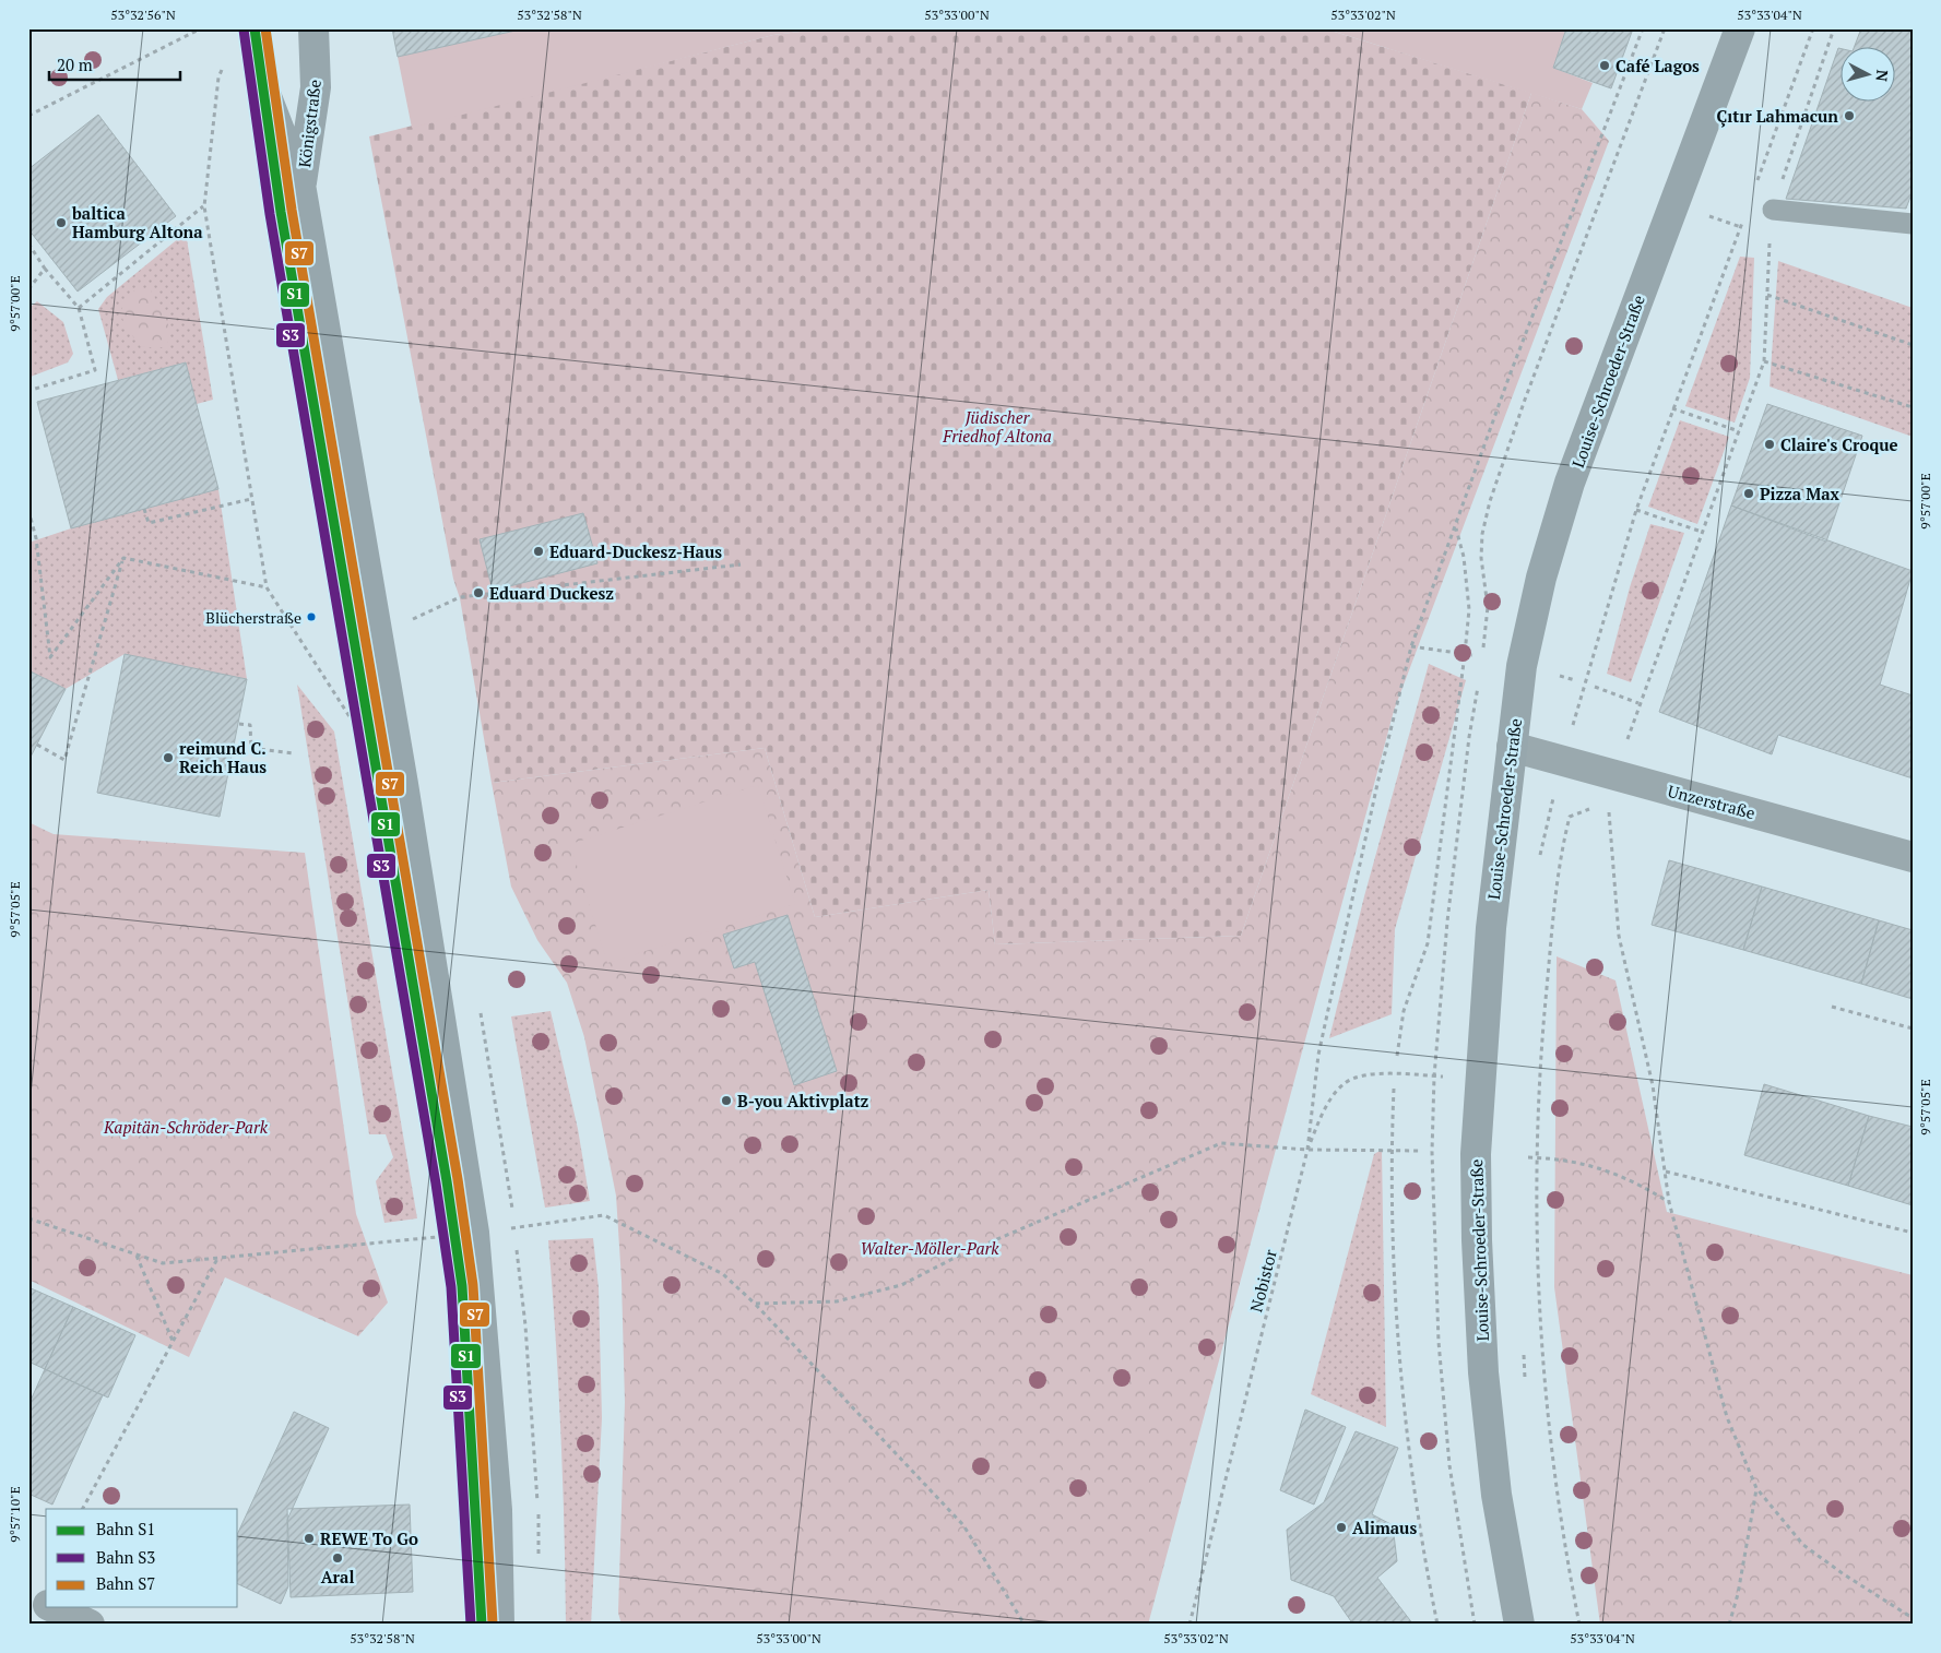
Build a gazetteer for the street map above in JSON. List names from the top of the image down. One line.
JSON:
{"streets":{"main road":["Königstraße","Louise-Schroeder-Straße"],"street":["Unzerstraße"],"path":["Nobistor"]},"crossings":[["Louise-Schroeder-Straße","Unzerstraße"],["Louise-Schroeder-Straße","Nobistor"]],"parks":["Jüdischer Friedhof Altona","Kapitän-Schröder-Park","Walter-Möller-Park"],"places":["Café Lagos","Çıtır Lahmacun","baltica Hamburg Altona","Claire's Croque","Pizza Max","Eduard-Duckesz-Haus","Eduard Duckesz","Blücherstraße","reimund C. Reich Haus","B-you Aktivplatz","Alimaus","REWE To Go","Aral"],"lines":["rail line S1","rail line S7","rail line S3"],"legend":["Bahn S1","Bahn S3","Bahn S7"],"scale_bar":"20 m","north":"right","coordinates":["53°32'56\"N","53°32'58\"N","53°33'00\"N","53°33'02\"N","53°33'04\"N","9°57'00\"E","9°57'05\"E","9°57'10\"E"]}
